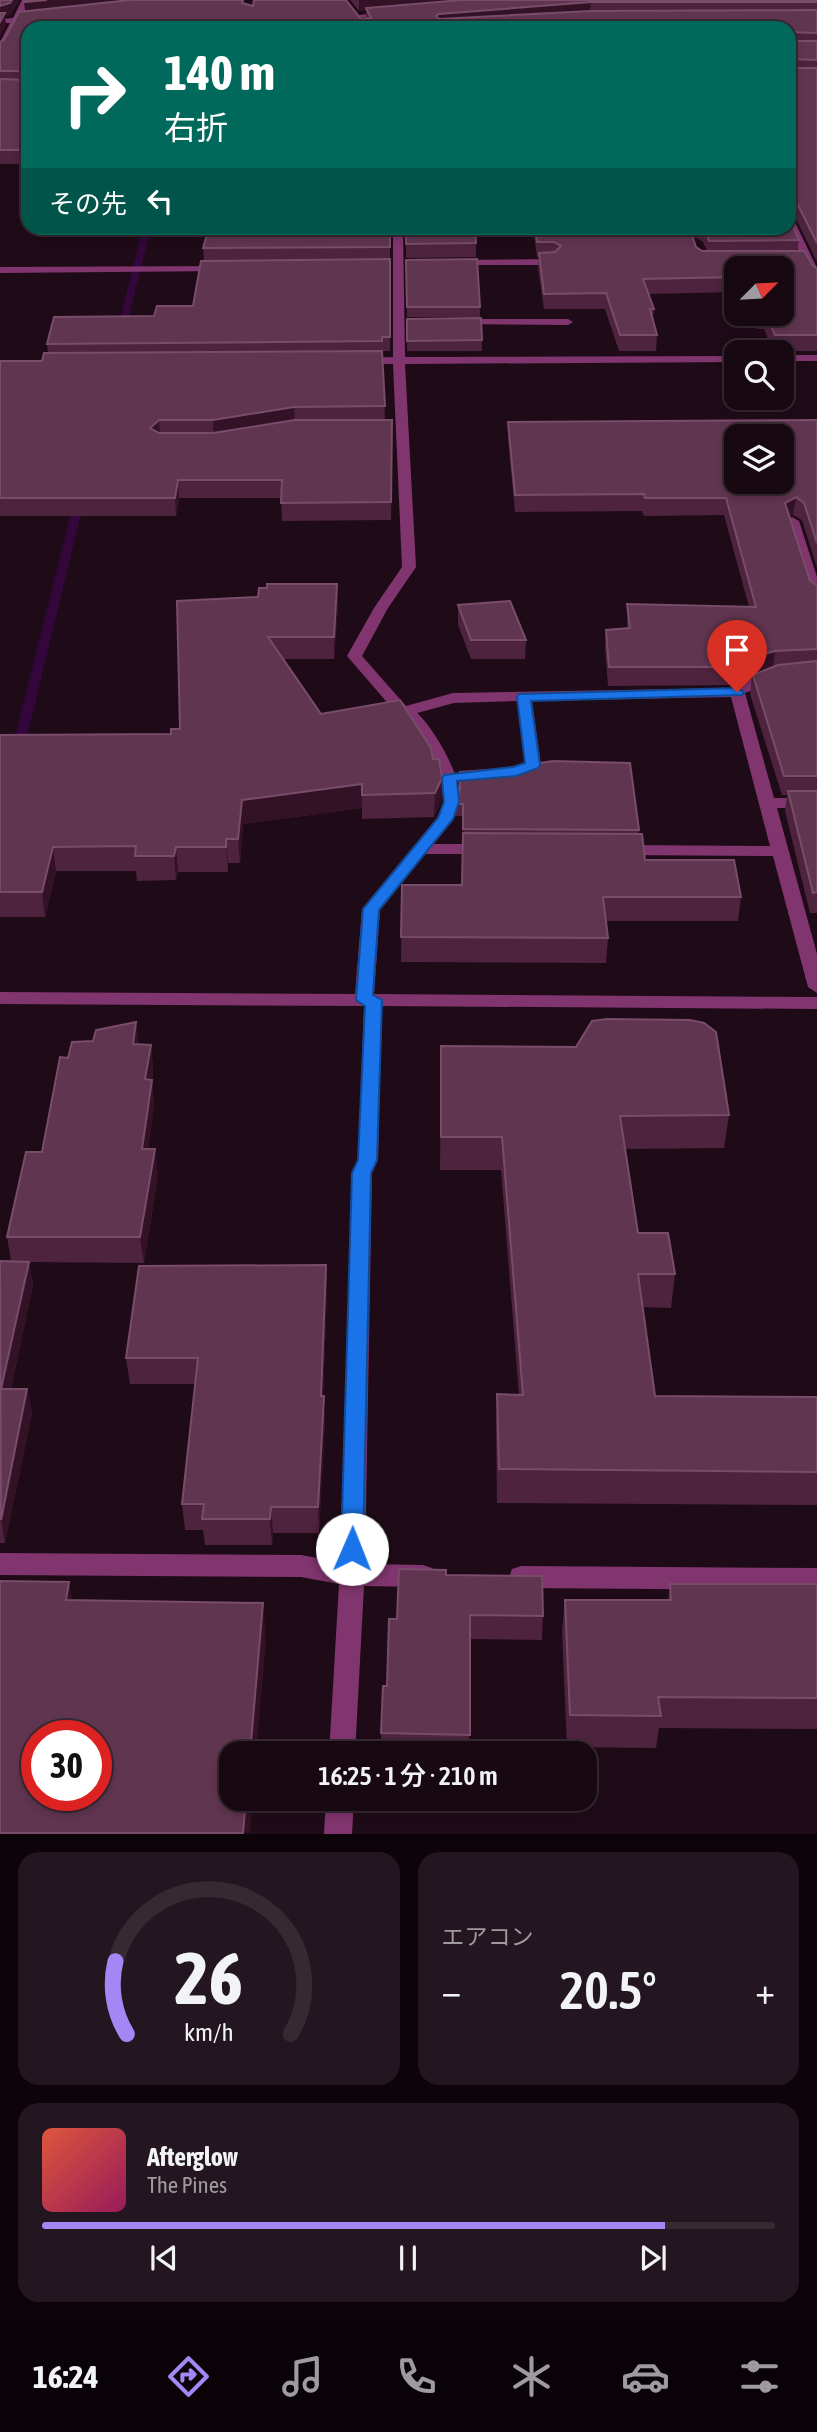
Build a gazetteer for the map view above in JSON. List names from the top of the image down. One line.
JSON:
{"north":"top right","page":{"turn":["140 m","右折"],"then":"その先","limit":"30","trip":"16:25 · 1 分 · 210 m","tile":"エアコン","heat":["−","20.5°","+"],"song":["Afterglow","The Pines"],"tabs":"16:24","gauge":["26","km/h"]}}
